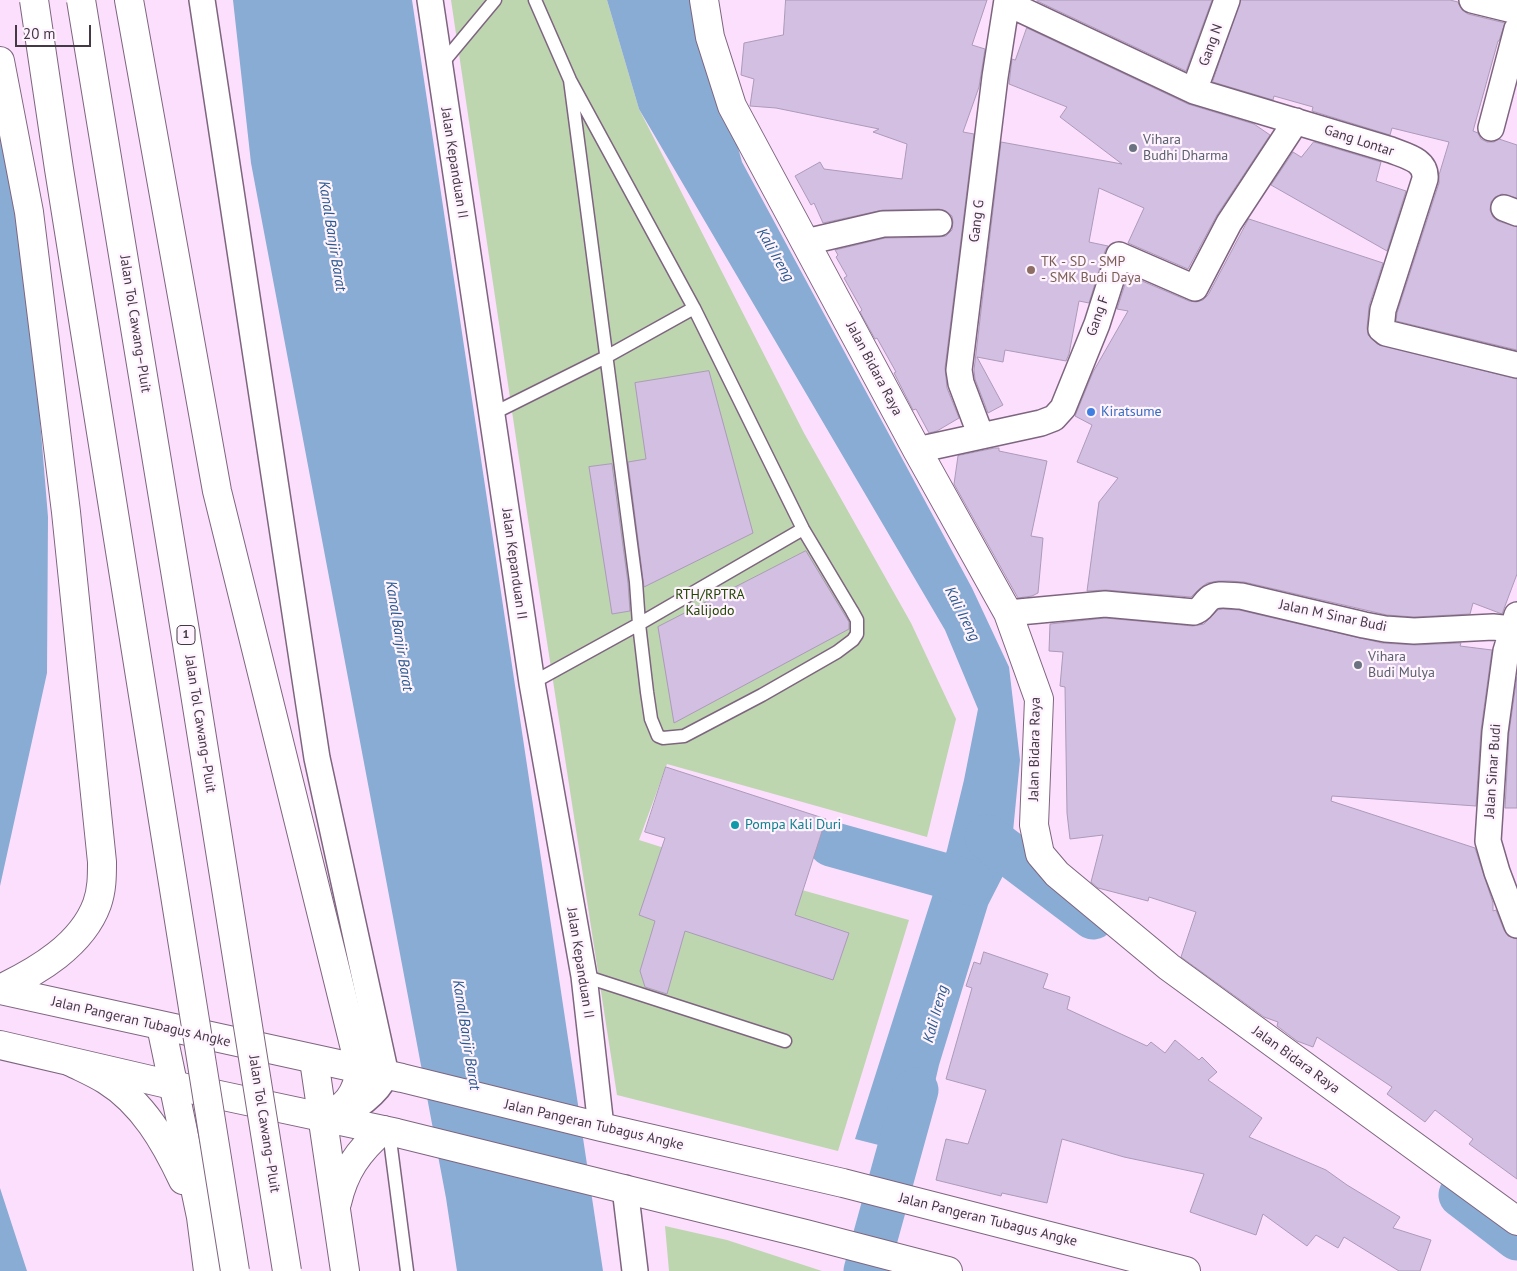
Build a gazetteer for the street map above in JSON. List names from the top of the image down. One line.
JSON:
{"streets":{"main road":["Jalan Tol Cawang–Pluit","Jalan Bidara Raya","1","Jalan Pangeran Tubagus Angke"],"street":["Gang N","Gang Lontar","Jalan Kepanduan II","Gang G","Gang F","Jalan M Sinar Budi","Jalan Sinar Budi"]},"crossings":[["Gang N","Gang Lontar"],["Gang Lontar","Gang G"],["Gang Lontar","Gang F"],["Jalan Kepanduan II","Jalan Pangeran Tubagus Angke"],["Gang G","Gang F"],["Gang F","Jalan Bidara Raya"],["Jalan Bidara Raya","Jalan M Sinar Budi"],["Jalan M Sinar Budi","Jalan Sinar Budi"]],"water":["Kanal Banjir Barat","Kali Ireng"],"parks":["RTH/RPTRA Kalijodo"],"places":["Vihara Budhi Dharma","TK - SD - SMP - SMK Budi Daya","Kiratsume","Vihara Budi Mulya","Pompa Kali Duri"],"scale_bar":"20 m"}
